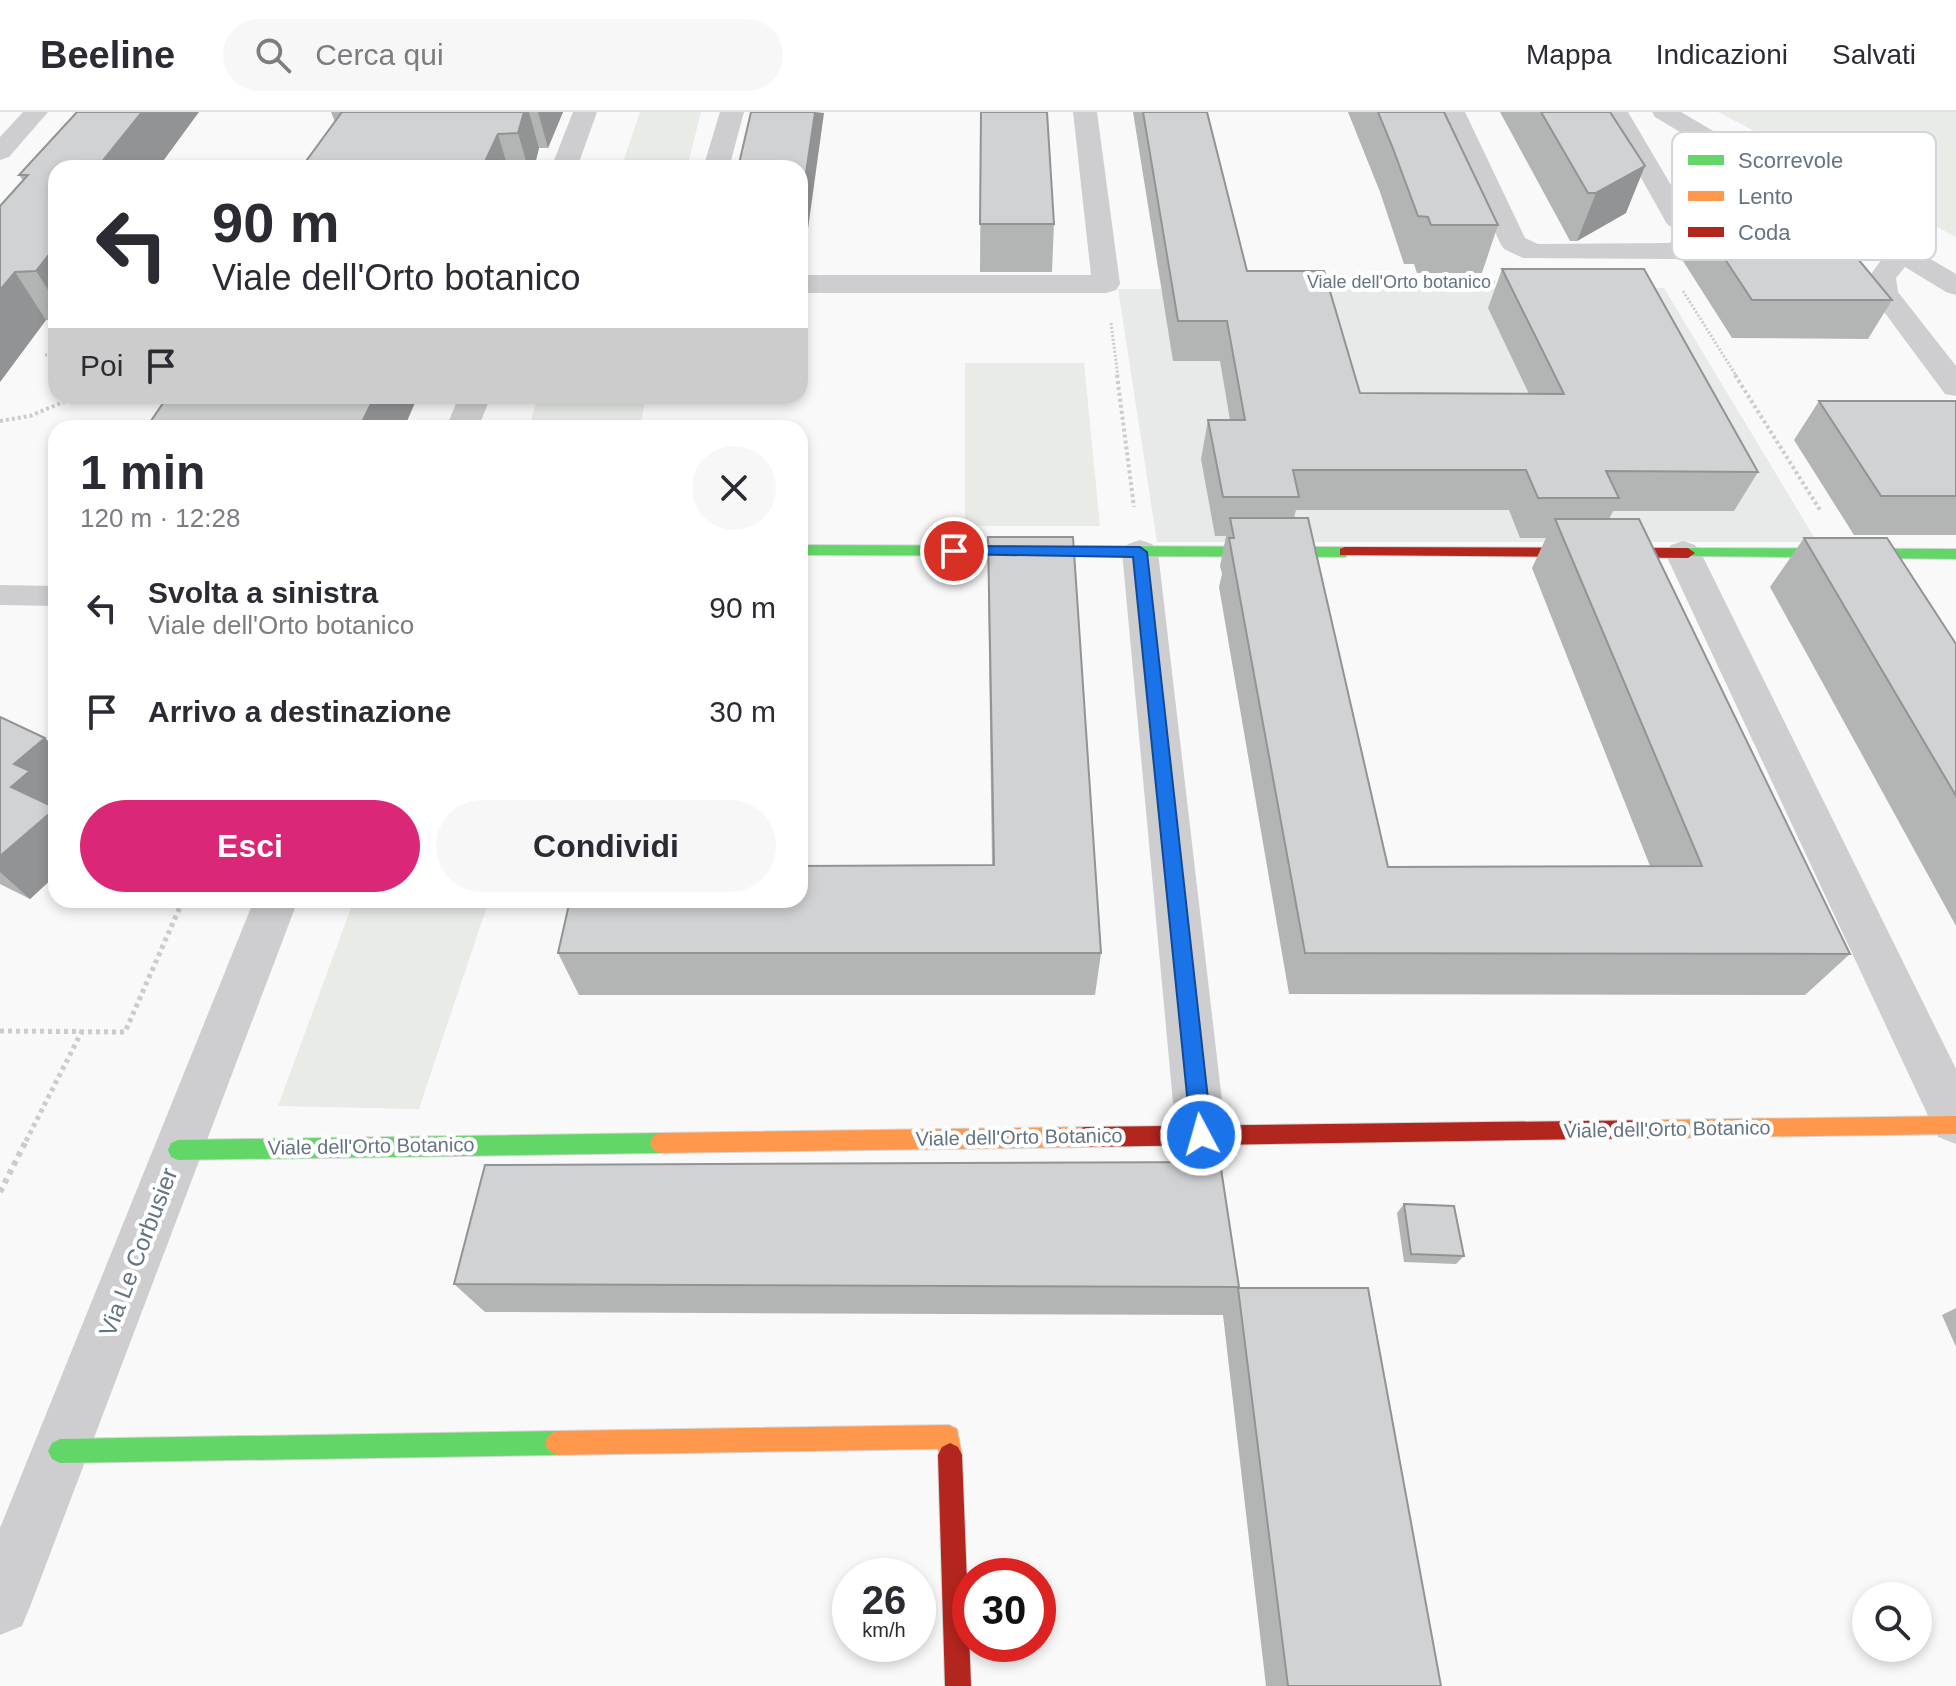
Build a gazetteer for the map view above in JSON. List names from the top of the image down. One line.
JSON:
{"streets":{"street":["Viale dell'Orto Botanico","Via Le Corbusier"],"path":["Viale dell'Orto botanico"]},"crossings":[["Viale dell'Orto Botanico","Via Le Corbusier"]],"legend":["Scorrevole","Lento","Coda"],"page":{"header":"Beeline","search":"Cerca qui","nav":["Mappa","Indicazioni","Salvati"],"turn":["90 m","Viale dell'Orto botanico"],"then":"Poi","heading":["1 min","120 m · 12:28"],"list":[{"name":"Svolta a sinistra","note":"Viale dell'Orto botanico","value":"90 m"},{"name":"Arrivo a destinazione","value":"30 m"}],"buttons":["Esci","Condividi"],"speed":"26 km/h","limit":"30"}}
